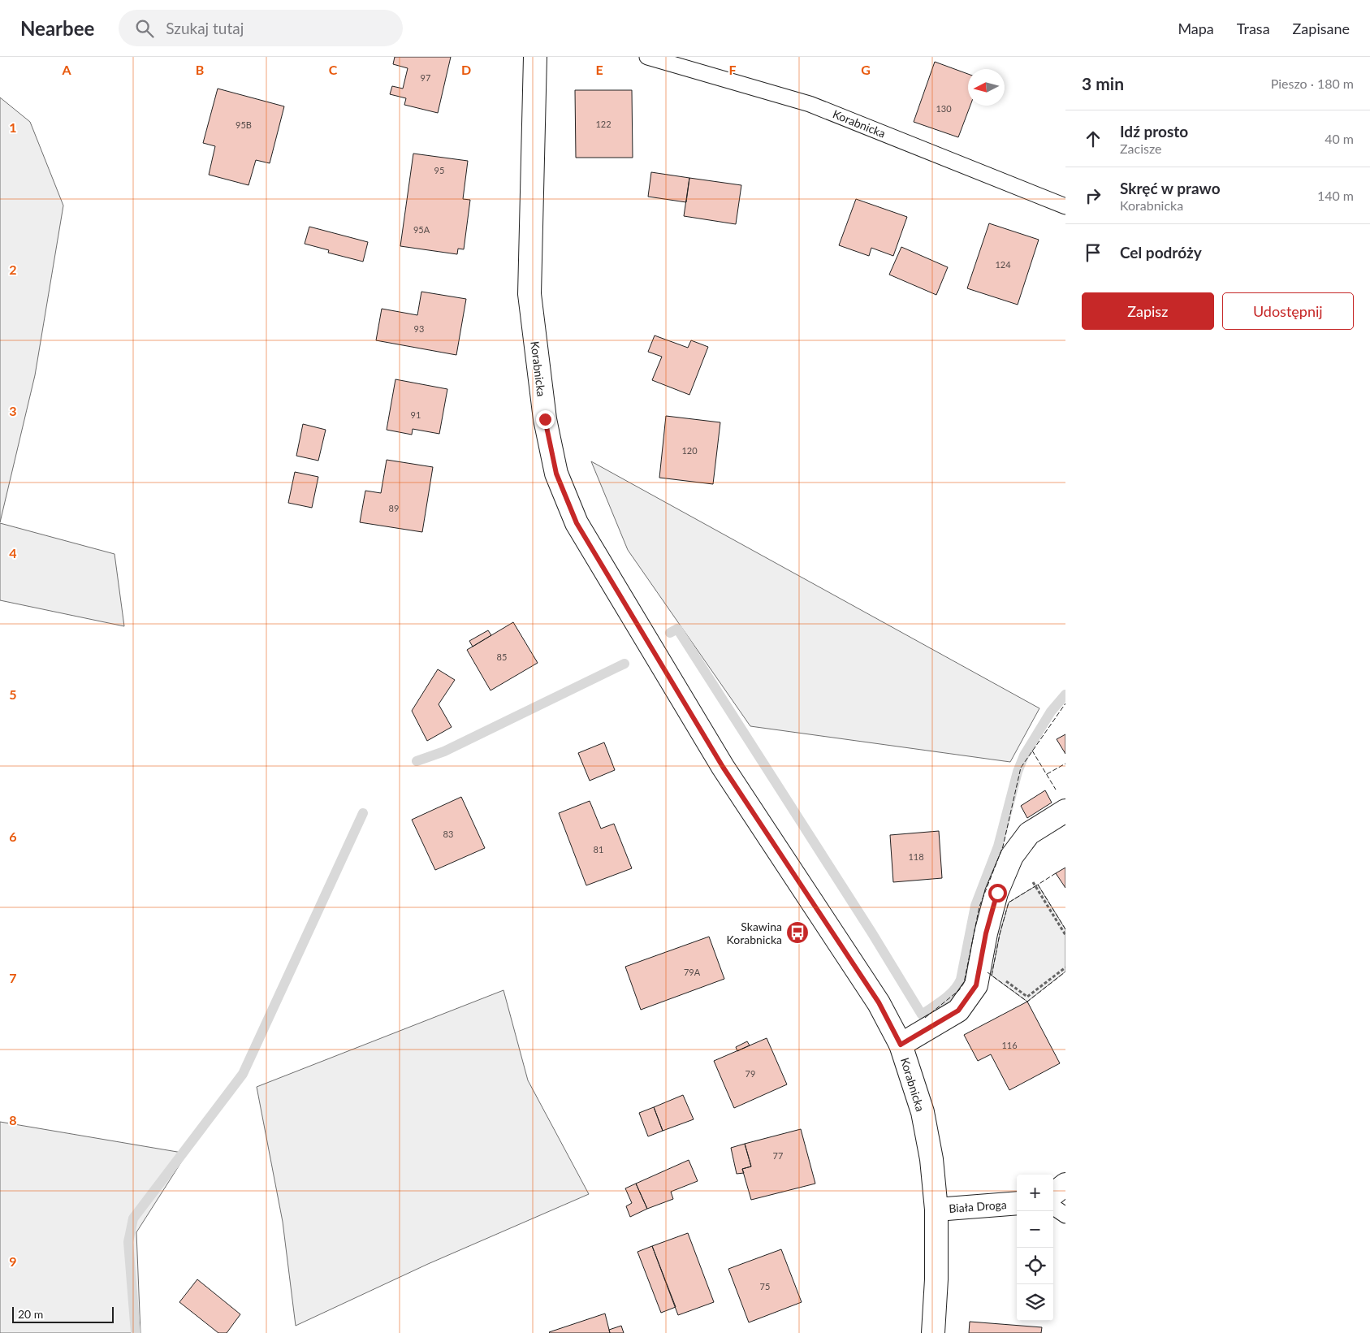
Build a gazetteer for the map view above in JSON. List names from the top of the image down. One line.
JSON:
{"streets":{"street":["Korabnicka","Biała Droga"]},"crossings":[["Korabnicka","Biała Droga"]],"places":{"bus stop":["Skawina Korabnicka"]},"house_numbers":["97","130","122","95B","95","95A","124","93","91","120","89","85","83","81","118","79A","116","79","77","75"],"scale_bar":"20 m","north":"left","page":{"header":"Nearbee","search":"Szukaj tutaj","nav":["Mapa","Trasa","Zapisane"],"heading":["3 min","Pieszo · 180 m"],"list":[["Idź prosto","Zacisze","40 m"],["Skręć w prawo","Korabnicka","140 m"],"Cel podróży"],"buttons":["Zapisz","Udostępnij"],"map_buttons":["+","−"],"scale":"20 m"},"grid":{"columns":["A","B","C","D","E","F","G"],"rows":["1","2","3","4","5","6","7","8","9"]}}
